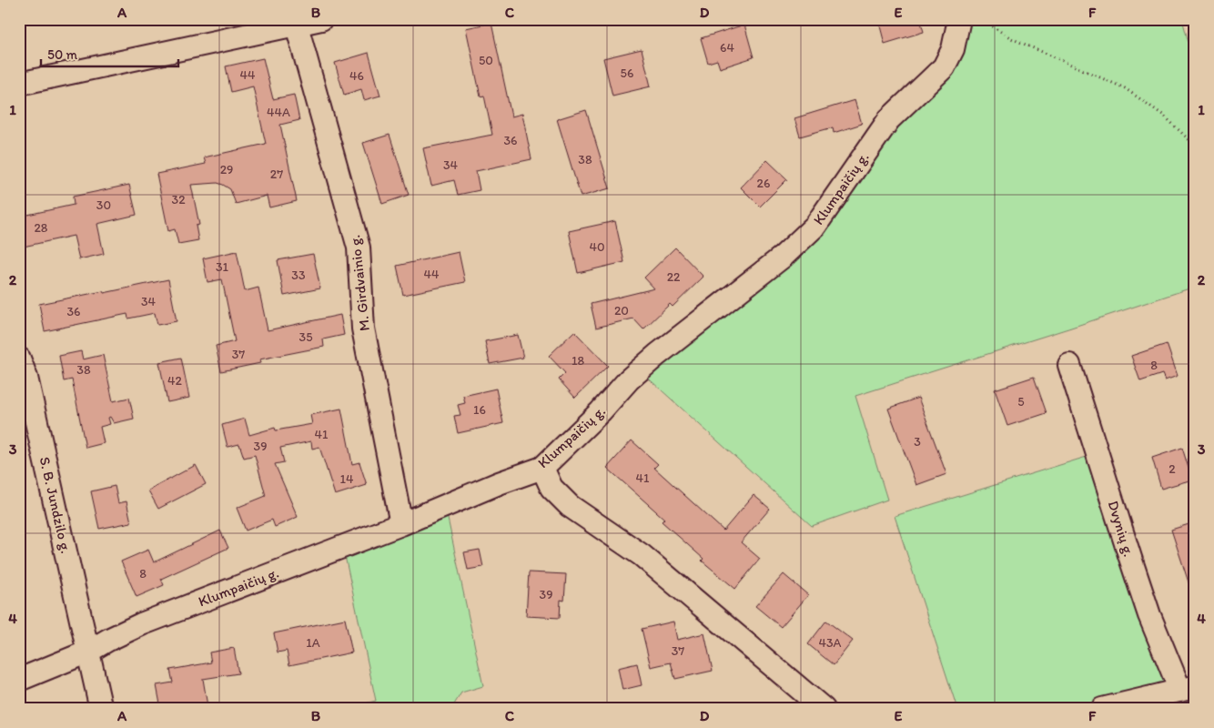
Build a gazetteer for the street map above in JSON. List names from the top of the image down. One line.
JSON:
{"streets":{"street":["Klumpaičių g.","M. Girdvainio g.","S. B. Jundzilo g.","Dvynių g."]},"crossings":[["Klumpaičių g.","M. Girdvainio g."],["Klumpaičių g.","S. B. Jundzilo g."]],"house_numbers":["64","50","56","44","46","44A","36","38","34","29","27","26","32","30","28","40","31","44","33","22","34","20","36","35","37","18","8","38","42","5","16","41","3","39","2","41","14","8","39","1A","43A","37"],"scale_bar":"50 m","grid":{"columns":["A","B","C","D","E","F"],"rows":["1","2","3","4"]}}
